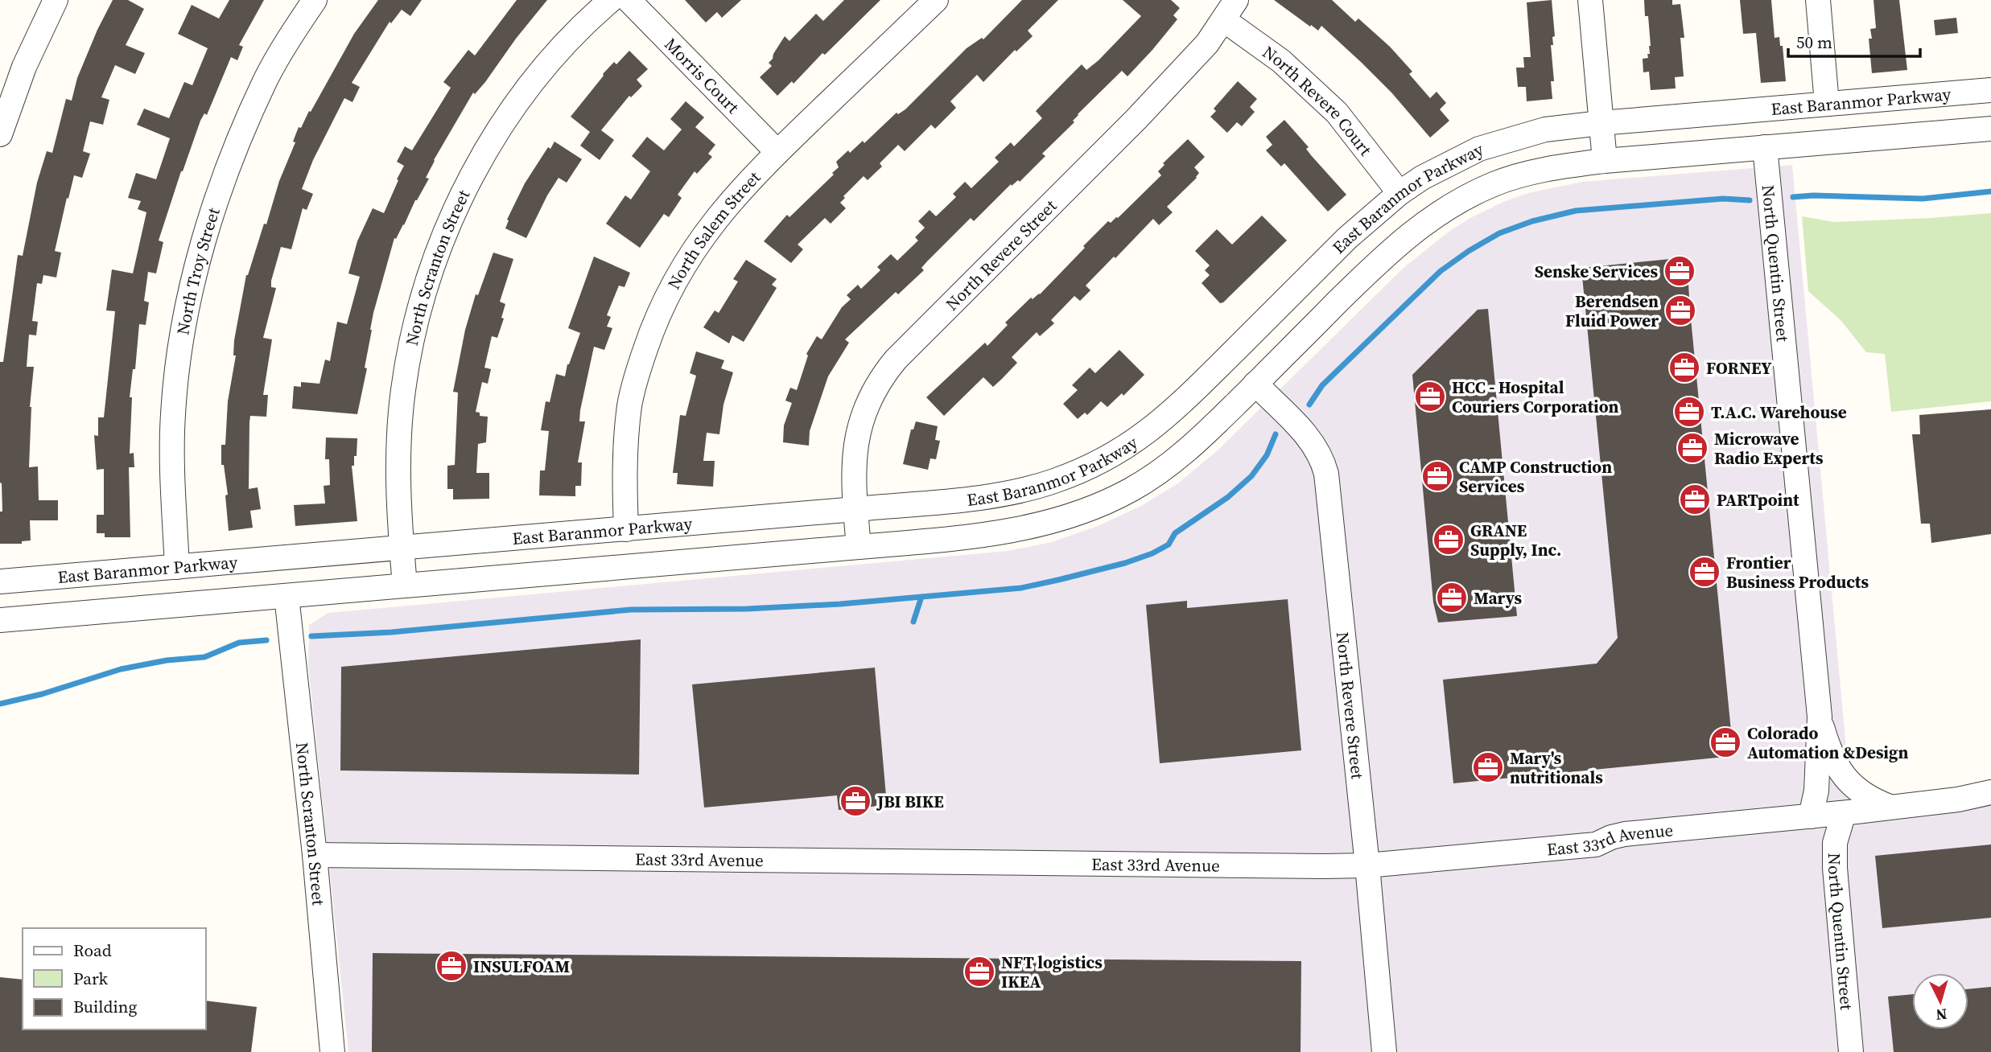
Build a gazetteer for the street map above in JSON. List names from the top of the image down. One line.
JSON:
{"streets":{"street":["Morris Court","East Baranmor Parkway","North Revere Court","North Salem Street","North Revere Street","North Quentin Street","North Scranton Street","North Troy Street","East 33rd Avenue"]},"crossings":[["Morris Court","North Salem Street"],["East Baranmor Parkway","North Revere Court"],["East Baranmor Parkway","North Salem Street"],["East Baranmor Parkway","North Revere Street"],["East Baranmor Parkway","North Quentin Street"],["East Baranmor Parkway","North Scranton Street"],["East Baranmor Parkway","North Troy Street"],["North Revere Court","North Revere Street"],["North Revere Street","East 33rd Avenue"],["North Quentin Street","East 33rd Avenue"],["North Scranton Street","East 33rd Avenue"]],"places":{"office":["Senske Services","Berendsen Fluid Power","FORNEY","HCC - Hospital Couriers Corporation","T.A.C. Warehouse","Microwave Radio Experts","CAMP Construction Services","PARTpoint","GRANE Supply, Inc.","Frontier Business Products","Marys","Colorado Automation &Design","Mary's nutritionals","JBI BIKE","INSULFOAM","NFT logistics IKEA"]},"legend":["Road","Park","Building"],"scale_bar":"50 m","north":"bottom"}
